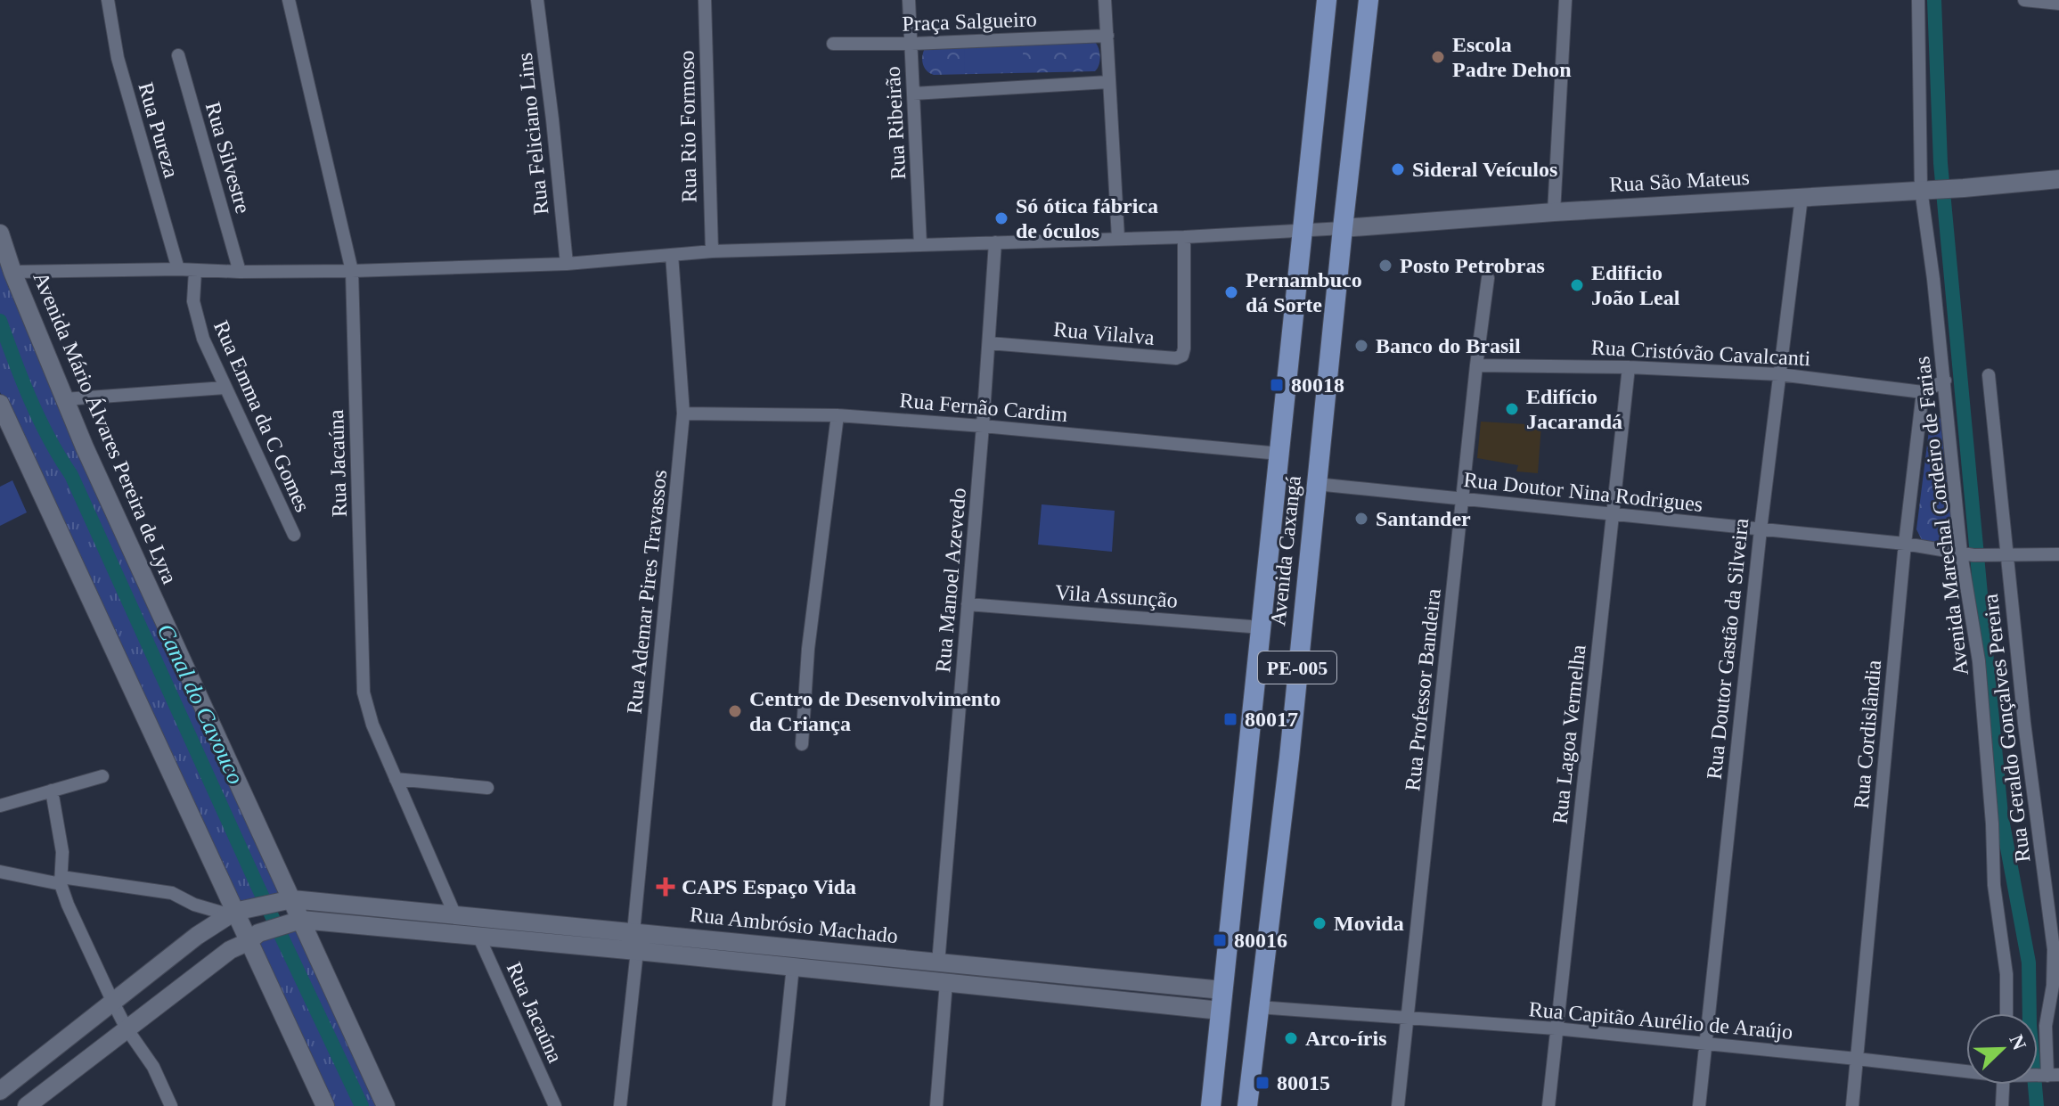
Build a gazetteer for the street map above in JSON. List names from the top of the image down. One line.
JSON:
{"streets":{"main road":["Avenida Caxangá","PE-005"],"street":["Praça Salgueiro","Rua Ribeirão","Rua Rio Formoso","Rua Pureza","Rua Feliciano Lins","Rua Silvestre","Rua São Mateus","Rua Vilalva","Rua Cristóvão Cavalcanti","Rua Fernão Cardim","Rua Emma da C Gomes","Avenida Mário Álvares Pereira de Lyra","Rua Jacaúna","Rua Doutor Nina Rodrigues","Avenida Marechal Cordeiro de Farias","Rua Manoel Azevedo","Rua Ademar Pires Travassos","Vila Assunção","Rua Doutor Gastão da Silveira","Rua Professor Bandeira","Rua Geraldo Gonçalves Pereira","Rua Lagoa Vermelha","Rua Cordislândia","Rua Ambrósio Machado","Rua Capitão Aurélio de Araújo"]},"crossings":[["Praça Salgueiro","Rua Ribeirão"],["Rua Ribeirão","Rua São Mateus"],["Rua Rio Formoso","Rua São Mateus"],["Rua Pureza","Rua São Mateus"],["Rua Feliciano Lins","Rua São Mateus"],["Rua Silvestre","Rua São Mateus"],["Rua São Mateus","Rua Vilalva"],["Rua São Mateus","Rua Emma da C Gomes"],["Rua São Mateus","Avenida Mário Álvares Pereira de Lyra"],["Rua São Mateus","Rua Jacaúna"],["Rua São Mateus","Avenida Marechal Cordeiro de Farias"],["Rua São Mateus","Avenida Caxangá"],["Rua São Mateus","Rua Manoel Azevedo"],["Rua São Mateus","Rua Ademar Pires Travassos"],["Rua São Mateus","Rua Doutor Gastão da Silveira"],["Rua Vilalva","Rua Manoel Azevedo"],["Rua Cristóvão Cavalcanti","Rua Doutor Gastão da Silveira"],["Rua Cristóvão Cavalcanti","Rua Professor Bandeira"],["Rua Cristóvão Cavalcanti","Rua Lagoa Vermelha"],["Rua Cristóvão Cavalcanti","Rua Cordislândia"],["Rua Fernão Cardim","Avenida Caxangá"],["Rua Fernão Cardim","Rua Manoel Azevedo"],["Rua Fernão Cardim","Rua Ademar Pires Travassos"],["Avenida Mário Álvares Pereira de Lyra","Rua Ambrósio Machado"],["Rua Jacaúna","Rua Ambrósio Machado"],["Rua Doutor Nina Rodrigues","Avenida Marechal Cordeiro de Farias"],["Rua Doutor Nina Rodrigues","Avenida Caxangá"],["Rua Doutor Nina Rodrigues","Rua Doutor Gastão da Silveira"],["Rua Doutor Nina Rodrigues","Rua Professor Bandeira"],["Rua Doutor Nina Rodrigues","Rua Geraldo Gonçalves Pereira"],["Rua Doutor Nina Rodrigues","Rua Lagoa Vermelha"],["Rua Doutor Nina Rodrigues","Rua Cordislândia"],["Avenida Caxangá","Vila Assunção"],["Avenida Caxangá","Rua Ambrósio Machado"],["Avenida Caxangá","Rua Capitão Aurélio de Araújo"],["Rua Manoel Azevedo","Vila Assunção"],["Rua Manoel Azevedo","Rua Ambrósio Machado"],["Rua Ademar Pires Travassos","Rua Ambrósio Machado"],["Rua Doutor Gastão da Silveira","Rua Capitão Aurélio de Araújo"],["Rua Professor Bandeira","Rua Capitão Aurélio de Araújo"],["Rua Lagoa Vermelha","Rua Capitão Aurélio de Araújo"],["Rua Cordislândia","Rua Capitão Aurélio de Araújo"]],"water":["Canal do Cavouco"],"places":{"other":["Escola Padre Dehon","Sideral Veículos","Só ótica fábrica de óculos","Posto Petrobras","Edificio João Leal","Pernambuco dá Sorte","Banco do Brasil","Edifício Jacarandá","Santander","Centro de Desenvolvimento da Criança","Movida","Arco-íris"],"transit":["80018","80017","80016","80015"],"health":["CAPS Espaço Vida"]},"north":"top right"}
